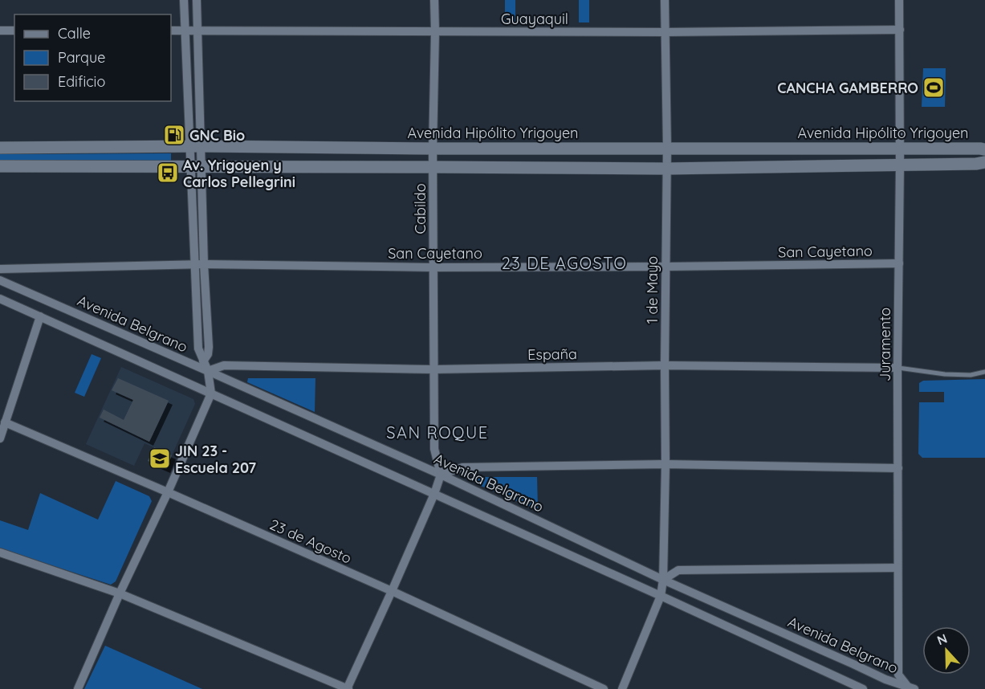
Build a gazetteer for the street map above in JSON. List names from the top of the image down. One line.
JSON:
{"streets":{"street":["Guayaquil","Avenida Hipólito Yrigoyen","Cabildo","San Cayetano","1 de Mayo","Avenida Belgrano","Juramento","España","23 de Agosto"]},"crossings":[["Guayaquil","Cabildo"],["Guayaquil","1 de Mayo"],["Guayaquil","Juramento"],["Avenida Hipólito Yrigoyen","Cabildo"],["Avenida Hipólito Yrigoyen","1 de Mayo"],["Avenida Hipólito Yrigoyen","Juramento"],["Cabildo","San Cayetano"],["Cabildo","Avenida Belgrano"],["Cabildo","España"],["San Cayetano","1 de Mayo"],["San Cayetano","Juramento"],["1 de Mayo","Avenida Belgrano"],["1 de Mayo","España"],["Avenida Belgrano","Juramento"],["Avenida Belgrano","España"],["Juramento","España"]],"districts":["23 DE AGOSTO","SAN ROQUE"],"places":{"sports":["CANCHA GAMBERRO"],"fuel station":["GNC Bio"],"bus stop":["Av. Yrigoyen y Carlos Pellegrini"],"school or university":["JIN 23 - Escuela 207"]},"legend":["Calle","Parque","Edificio"],"north":"top"}
